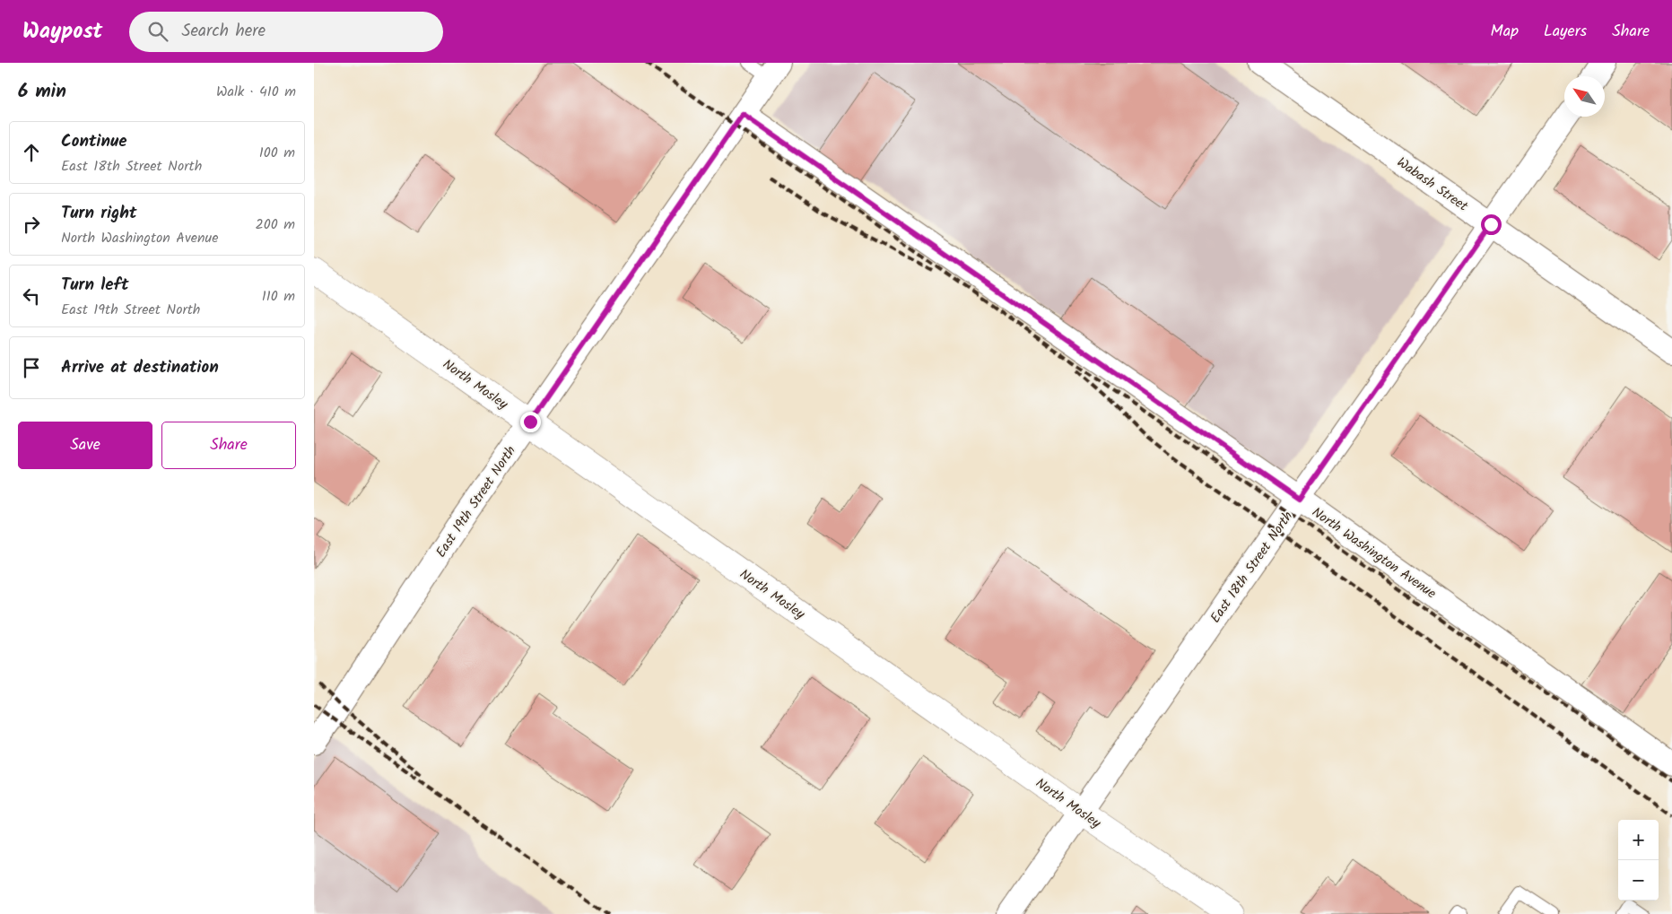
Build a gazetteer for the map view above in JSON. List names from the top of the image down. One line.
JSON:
{"streets":{"street":["Wabash Street","North Mosley","East 19th Street North","North Washington Avenue","East 18th Street North"]},"crossings":[["Wabash Street","East 18th Street North"],["North Mosley","East 19th Street North"],["North Mosley","East 18th Street North"],["East 19th Street North","North Washington Avenue"],["North Washington Avenue","East 18th Street North"]],"north":"top left","page":{"header":"Waypost","search":"Search here","nav":["Map","Layers","Share"],"heading":["6 min","Walk · 410 m"],"list":[["Continue","East 18th Street North","100 m"],["Turn right","North Washington Avenue","200 m"],["Turn left","East 19th Street North","110 m"],"Arrive at destination"],"buttons":["Save","Share"],"map_buttons":["+","−"]}}
